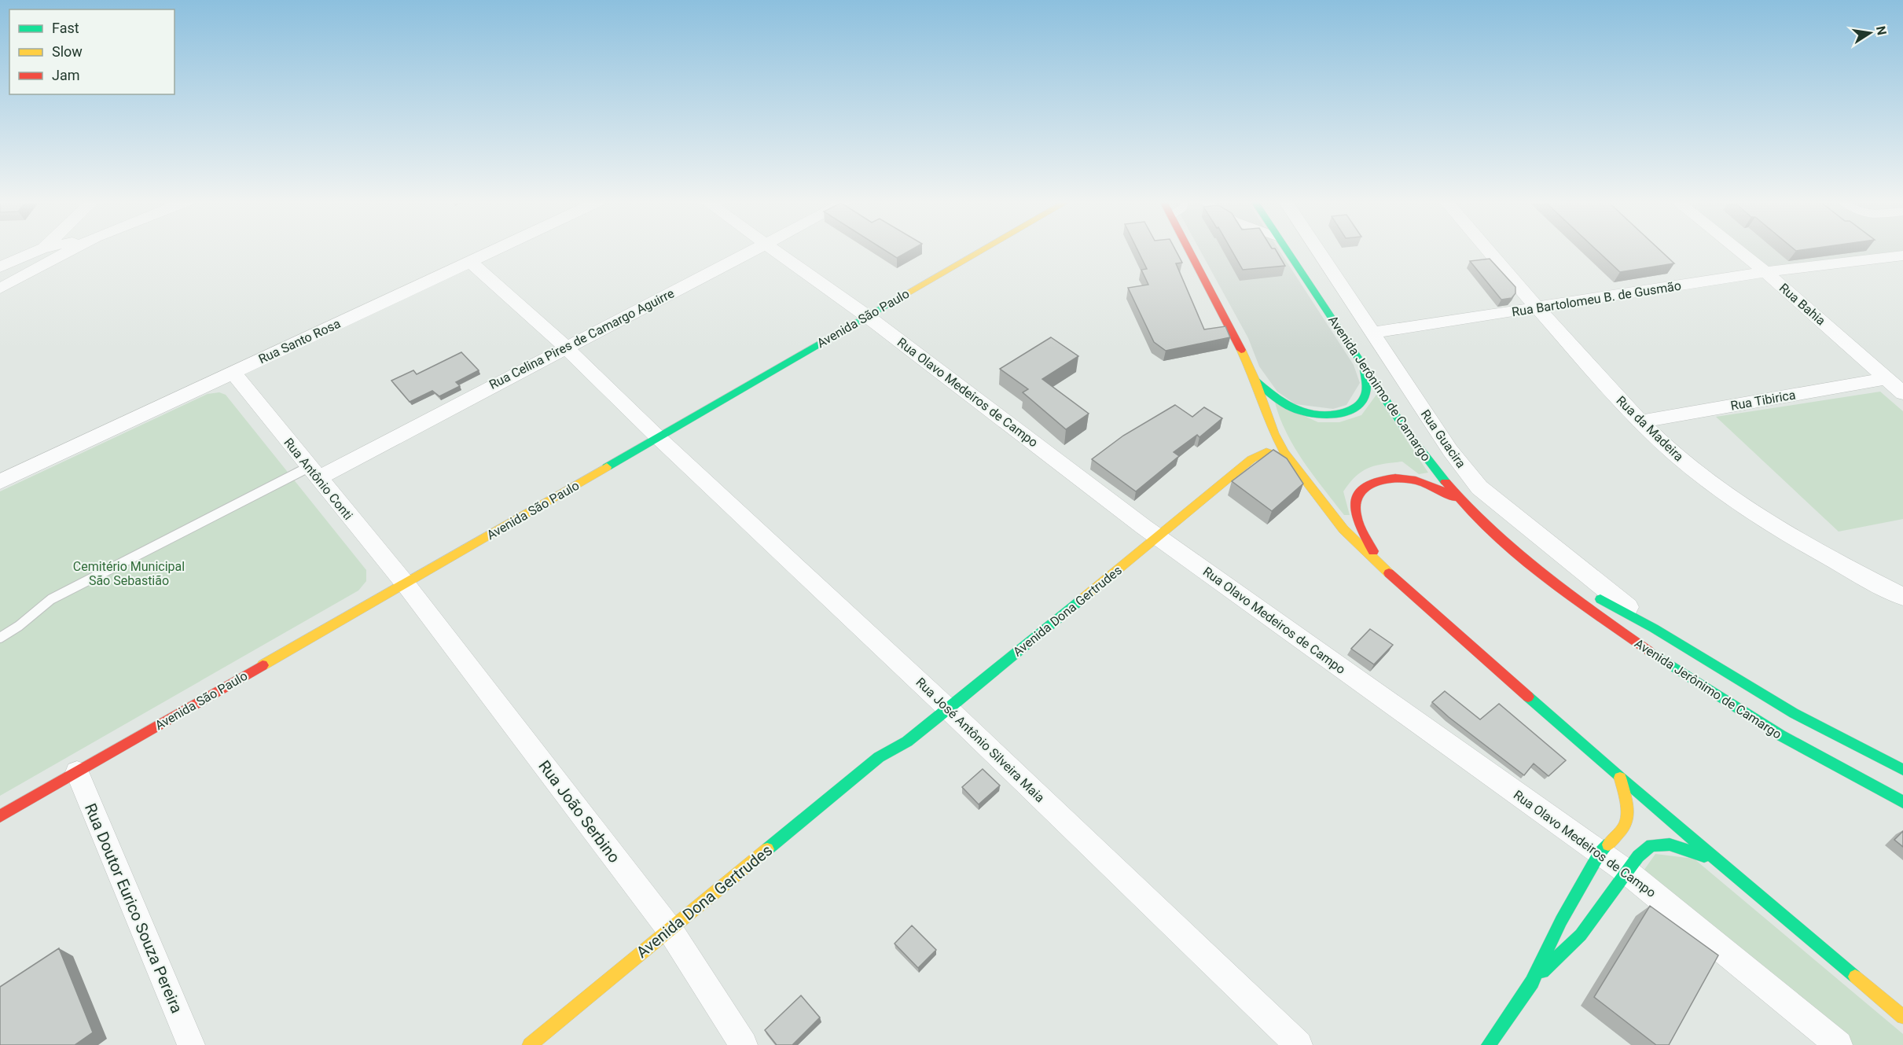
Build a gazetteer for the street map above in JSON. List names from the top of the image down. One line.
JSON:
{"streets":{"main road":["Avenida São Paulo","Avenida Jerônimo de Camargo","Avenida Dona Gertrudes"],"street":["Rua Bartolomeu B. de Gusmão","Rua Bahia","Rua Celina Pires de Camargo Aguirre","Rua Santo Rosa","Rua Olavo Medeiros de Campo","Rua Tibirica","Rua da Madeira","Rua Guacira","Rua Antônio Conti","Rua José Antônio Silveira Maia","Rua João Serbino","Rua Doutor Eurico Souza Pereira"]},"crossings":[["Rua Bartolomeu B. de Gusmão","Rua Bahia"],["Rua Bartolomeu B. de Gusmão","Rua da Madeira"],["Rua Bartolomeu B. de Gusmão","Rua Guacira"],["Rua Bahia","Rua Tibirica"],["Avenida São Paulo","Rua Olavo Medeiros de Campo"],["Avenida São Paulo","Rua Antônio Conti"],["Avenida São Paulo","Rua José Antônio Silveira Maia"],["Avenida São Paulo","Rua João Serbino"],["Avenida São Paulo","Rua Doutor Eurico Souza Pereira"],["Rua Celina Pires de Camargo Aguirre","Rua Antônio Conti"],["Rua Celina Pires de Camargo Aguirre","Rua José Antônio Silveira Maia"],["Rua Santo Rosa","Rua Antônio Conti"],["Rua Santo Rosa","Rua José Antônio Silveira Maia"],["Avenida Jerônimo de Camargo","Rua Guacira"],["Rua Olavo Medeiros de Campo","Avenida Dona Gertrudes"],["Rua Tibirica","Rua da Madeira"],["Rua Antônio Conti","Rua João Serbino"],["Avenida Dona Gertrudes","Rua José Antônio Silveira Maia"],["Avenida Dona Gertrudes","Rua João Serbino"]],"parks":["Cemitério Municipal São Sebastião"],"legend":["Fast","Slow","Jam"],"north":"right"}
